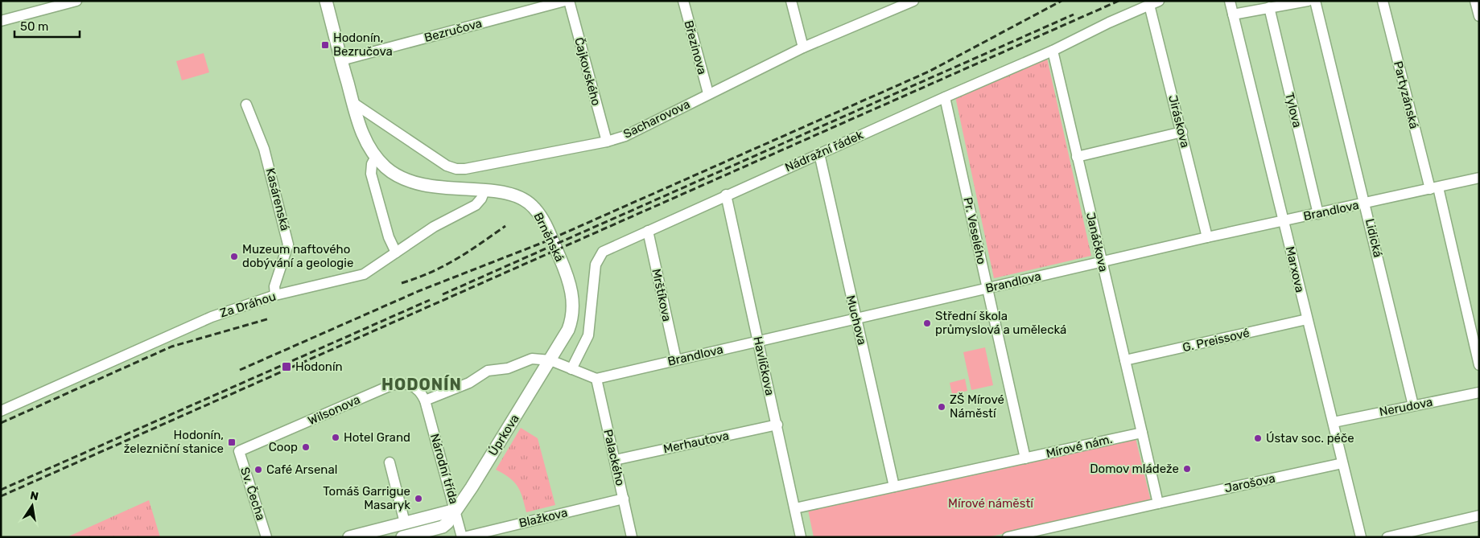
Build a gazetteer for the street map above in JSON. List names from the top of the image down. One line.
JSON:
{"streets":{"main road":["Brněnská","Úprkova"],"street":["Bezručova","Březinova","Čajkovského","Partyzánská","Tylova","Sacharovova","Jiráskova","Nádražní řádek","Kasárenská","Brandlova","Pr. Veselého","Lidická","Janáčkova","Marxova","Mrštíkova","Za Dráhou","Muchova","G. Preissové","Havlíčkova","Nerudova","Wilsonova","Merhautova","Mírové nám.","Palackého","Národní třída","Jarošova","Sv. Čecha","Blažkova"]},"crossings":[["Bezručova","Brněnská"],["Březinova","Sacharovova"],["Čajkovského","Sacharovova"],["Partyzánská","Brandlova"],["Tylova","Brandlova"],["Sacharovova","Brněnská"],["Jiráskova","Nádražní řádek"],["Jiráskova","Brandlova"],["Nádražní řádek","Pr. Veselého"],["Nádražní řádek","Janáčkova"],["Nádražní řádek","Mrštíkova"],["Nádražní řádek","Muchova"],["Nádražní řádek","Havlíčkova"],["Kasárenská","Za Dráhou"],["Brandlova","Pr. Veselého"],["Brandlova","Lidická"],["Brandlova","Janáčkova"],["Brandlova","Marxova"],["Brandlova","Mrštíkova"],["Brandlova","Muchova"],["Brandlova","Havlíčkova"],["Brandlova","Palackého"],["Pr. Veselého","Mírové nám."],["Brněnská","Za Dráhou"],["Brněnská","Úprkova"],["Lidická","Nerudova"],["Janáčkova","G. Preissové"],["Janáčkova","Mírové nám."],["Marxova","G. Preissové"],["Marxova","Nerudova"],["Marxova","Jarošova"],["Muchova","Mírové nám."],["Havlíčkova","Merhautova"],["Havlíčkova","Mírové nám."],["Wilsonova","Národní třída"],["Wilsonova","Sv. Čecha"],["Úprkova","Národní třída"],["Merhautova","Palackého"],["Palackého","Blažkova"],["Národní třída","Blažkova"]],"districts":["HODONÍN"],"parks":["Mírové náměstí"],"places":{"transit":["Hodonín, Bezručova","Hodonín","Hodonín, železniční stanice"],"other":["Muzeum naftového dobývání a geologie","Střední škola průmyslová a umělecká","ZŠ Mírové Náměstí","Hotel Grand","Ústav soc. péče","Coop","Domov mládeže","Café Arsenal","Tomáš Garrigue Masaryk"]},"scale_bar":"50 m","north":"top"}
